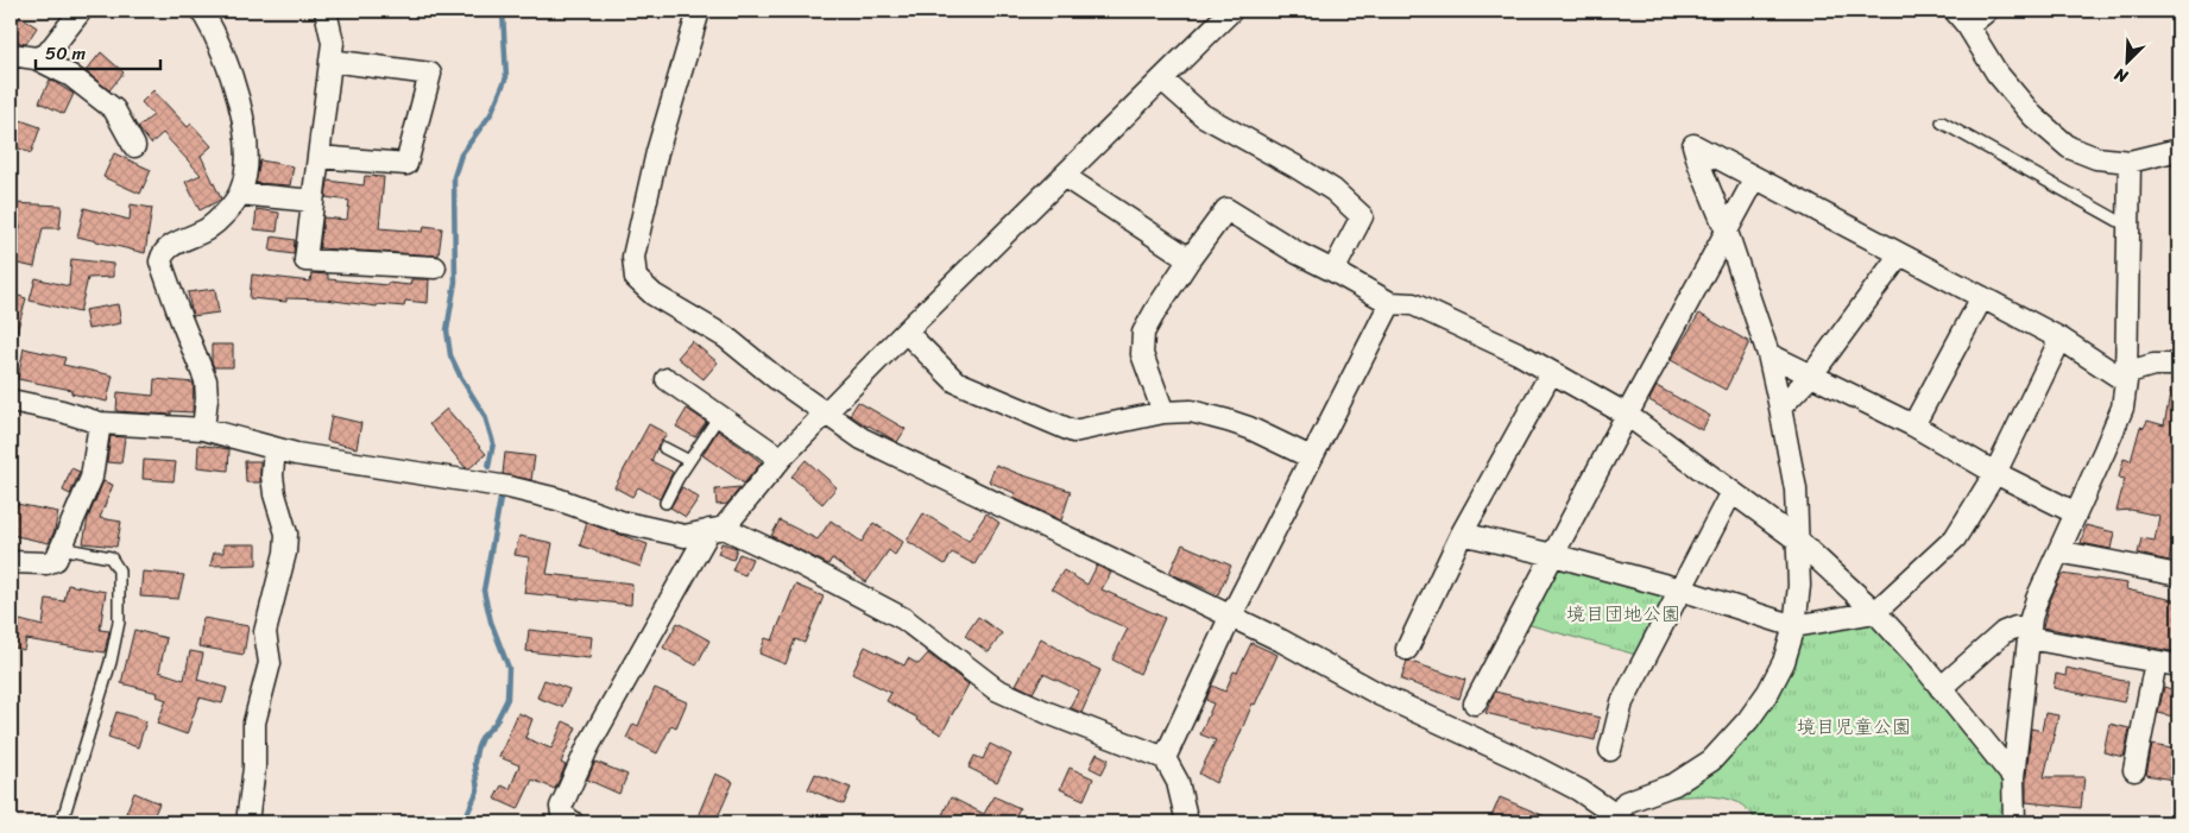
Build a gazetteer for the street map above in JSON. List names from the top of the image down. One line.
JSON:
{"parks":["境目団地公園","境目児童公園"],"scale_bar":"50 m","north":"bottom left"}
